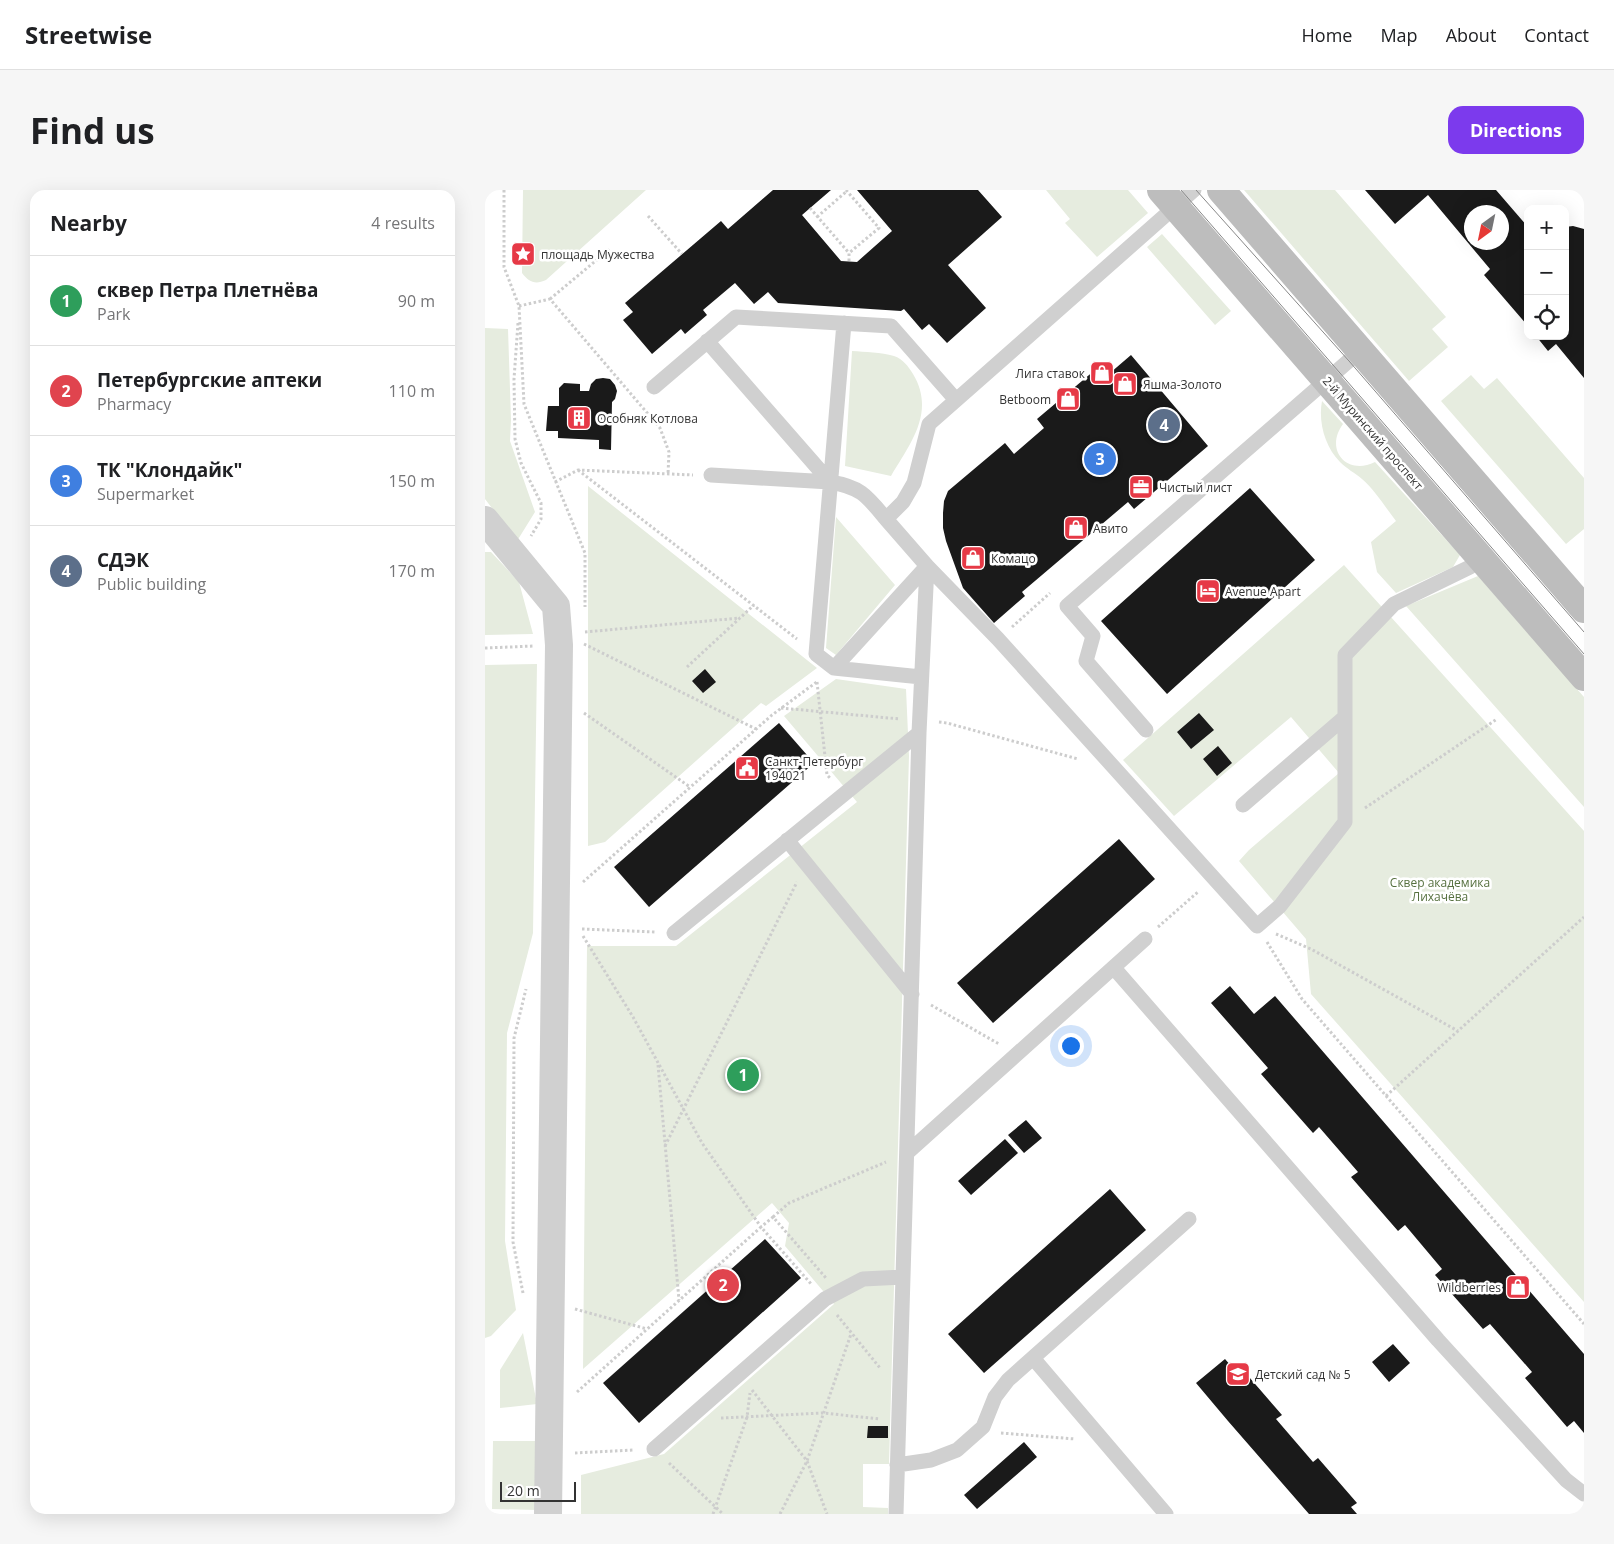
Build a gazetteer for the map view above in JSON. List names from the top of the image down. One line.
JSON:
{"streets":{"main road":["2-й Муринский проспект"]},"parks":["Сквер академика Лихачёва"],"places":{"place":["площадь Мужества"],"shop":["Лига ставок","Яшма-Золото","Betboom","Авито","Комацо","Wildberries"],"building":["Особняк Котлова"],"office":["Чистый лист"],"hotel":["Avenue Apart"],"public building":["Санкт-Петербург 194021"],"school or university":["Детский сад № 5"]},"scale_bar":"20 m","north":"bottom left","page":{"header":"Streetwise","nav":["Home","Map","About","Contact"],"buttons":"Directions","title":"Find us","heading":["Nearby","4 results"],"map_buttons":["+","−"],"list":[{"mark":"1","name":"сквер Петра Плетнёва","note":"Park","value":"90 m"},{"mark":"2","name":"Петербургские аптеки","note":"Pharmacy","value":"110 m"},{"mark":"3","name":"ТК \"Клондайк\"","note":"Supermarket","value":"150 m"},{"mark":"4","name":"СДЭК","note":"Public building","value":"170 m"}],"pins":["4","3","1","2"],"scale":"20 m"}}
